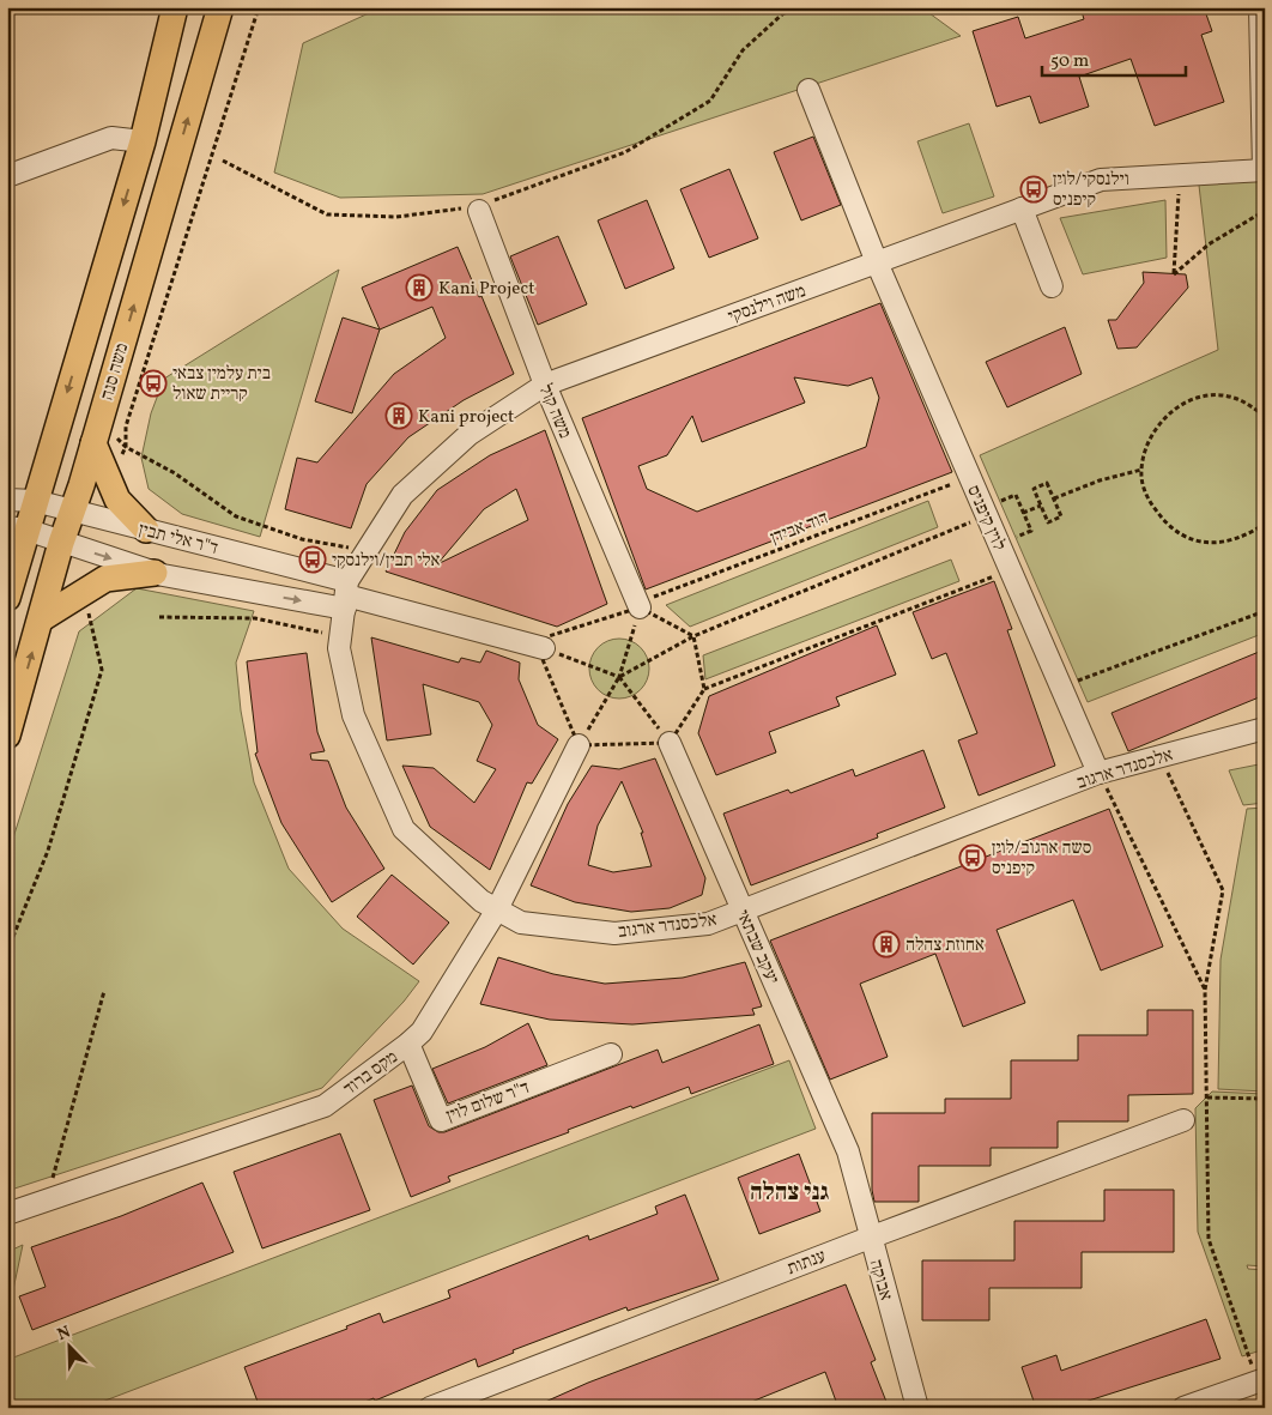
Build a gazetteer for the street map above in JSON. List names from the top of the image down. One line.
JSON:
{"streets":{"main road":["משה סנה"],"street":["משה וילנסקי","משה קול","לוין קיפניס","ד\"ר אלי תבין","אלכסנדר ארגוב","יעקב שבתאי","מקס ברוד","ד\"ר שלום לוין","ענתות","אבוקה"],"path":["דוד אבידן"]},"crossings":[["משה וילנסקי","משה קול"],["משה וילנסקי","לוין קיפניס"],["משה וילנסקי","ד\"ר אלי תבין"],["משה וילנסקי","אלכסנדר ארגוב"],["משה סנה","ד\"ר אלי תבין"],["משה קול","דוד אבידן"],["לוין קיפניס","דוד אבידן"],["לוין קיפניס","אלכסנדר ארגוב"],["דוד אבידן","ד\"ר אלי תבין"],["ד\"ר אלי תבין","אלכסנדר ארגוב"],["אלכסנדר ארגוב","יעקב שבתאי"],["אלכסנדר ארגוב","מקס ברוד"],["יעקב שבתאי","אבוקה"],["מקס ברוד","ד\"ר שלום לוין"],["ענתות","אבוקה"]],"districts":["גני צהלה"],"places":{"bus stop":["וילנסקי/לוין קיפניס","בית עלמין צבאי קריית שאול","אלי תבין/וילנסקי","סשה ארגוב/לוין קיפניס"],"building":["Kani Project","Kani project","אחוזת צהלה"]},"scale_bar":"50 m","north":"top left"}
